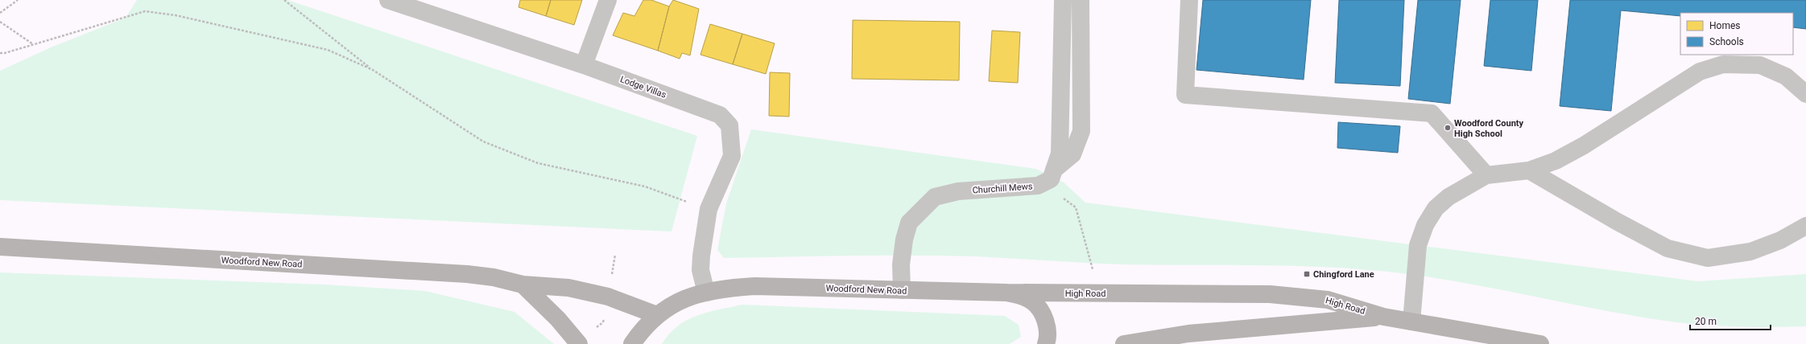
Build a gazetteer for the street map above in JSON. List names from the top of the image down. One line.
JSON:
{"streets":{"main road":["Woodford New Road","High Road"],"street":["Lodge Villas","Churchill Mews"]},"crossings":[["Lodge Villas","Woodford New Road"],["Churchill Mews","Woodford New Road"],["Woodford New Road","High Road"]],"places":{"other":["Woodford County High School"],"transit":["Chingford Lane"]},"legend":["Homes","Schools"],"scale_bar":"20 m"}
